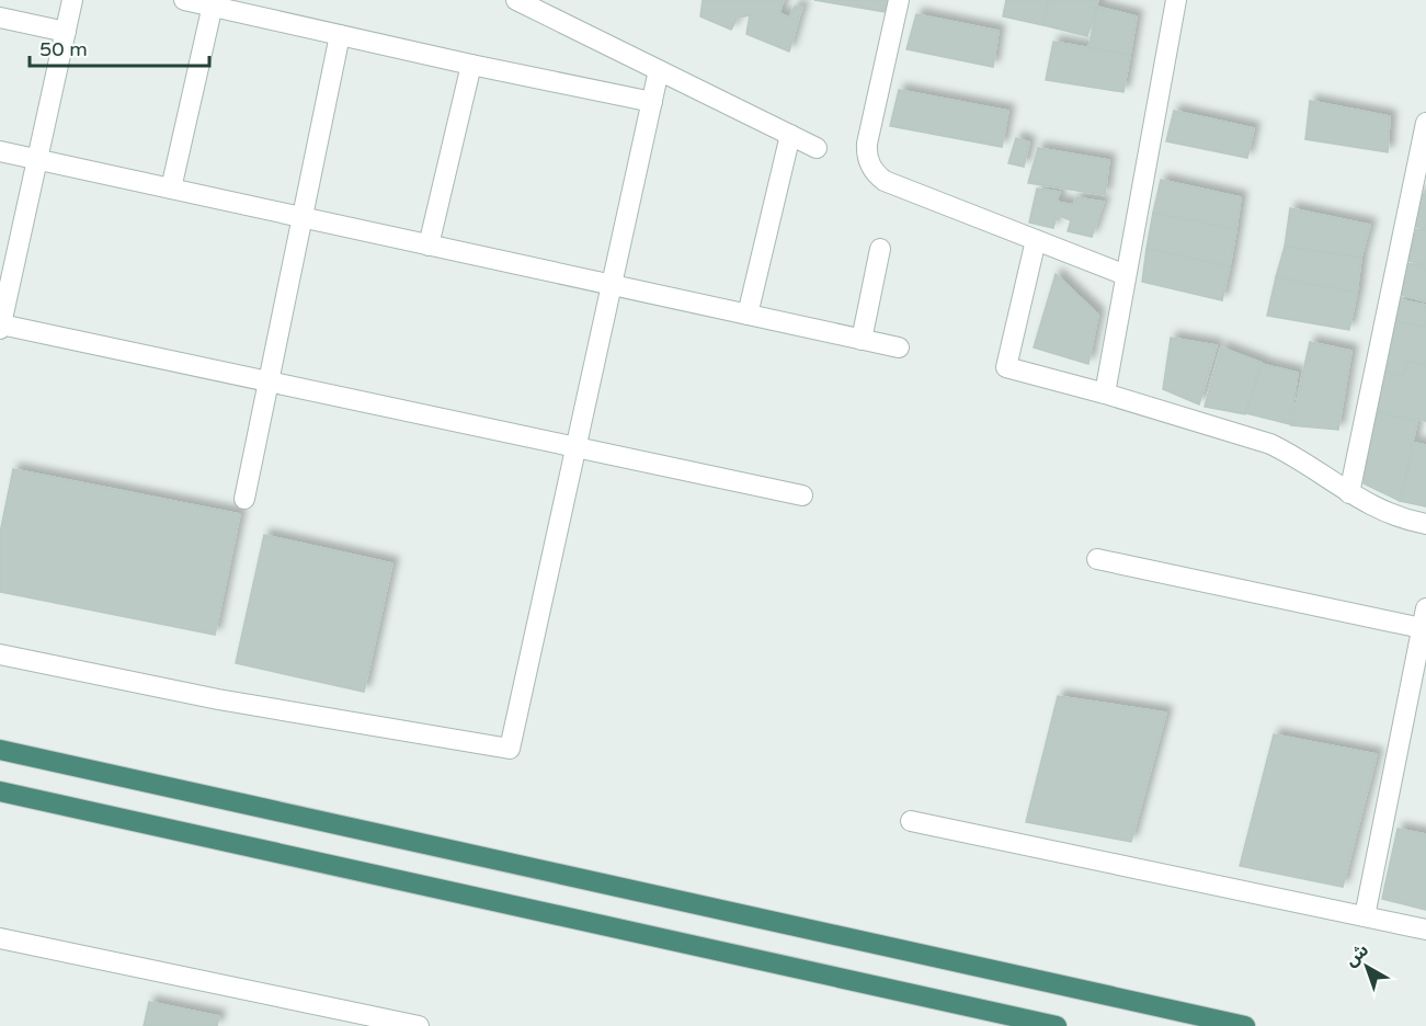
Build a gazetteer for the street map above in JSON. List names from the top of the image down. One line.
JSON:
{"scale_bar":"50 m","north":"top left"}
